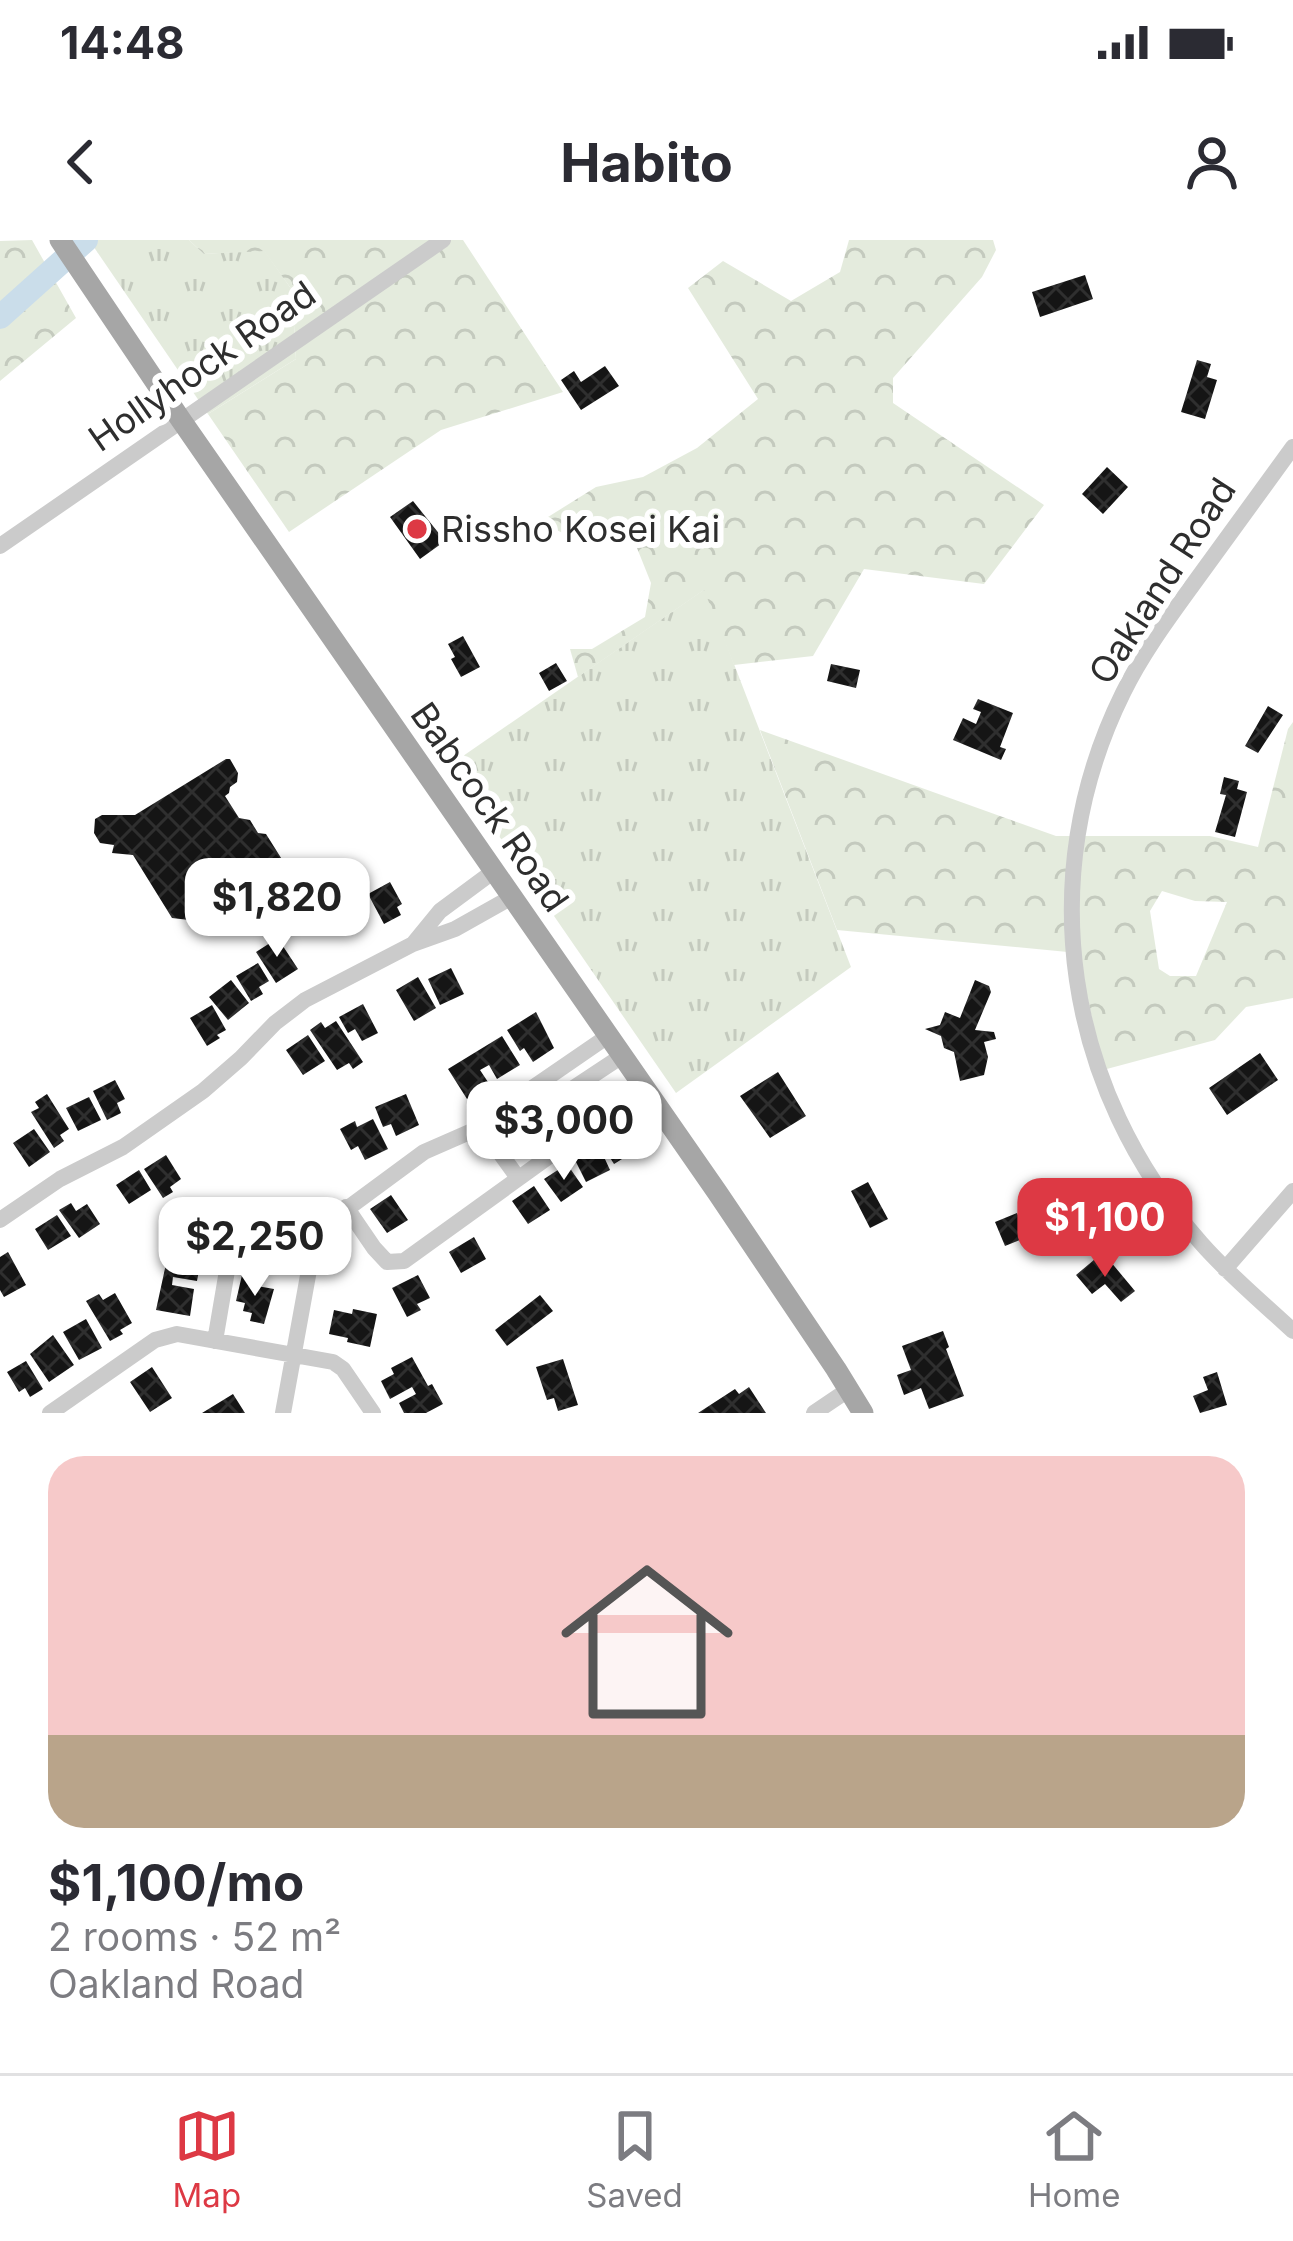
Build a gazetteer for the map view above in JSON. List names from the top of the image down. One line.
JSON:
{"streets":{"main road":["Babcock Road"],"street":["Hollyhock Road","Oakland Road"]},"crossings":[["Hollyhock Road","Babcock Road"]],"places":["Rissho Kosei Kai"],"page":{"status":"14:48","header":"Habito","price":["$1,820","$3,000","$1,100","$2,250"],"list":[{"name":"$1,100/mo","note":"2 rooms · 52 m² · Oakland Road"}],"tabs":["Map","Saved","Home"]}}
